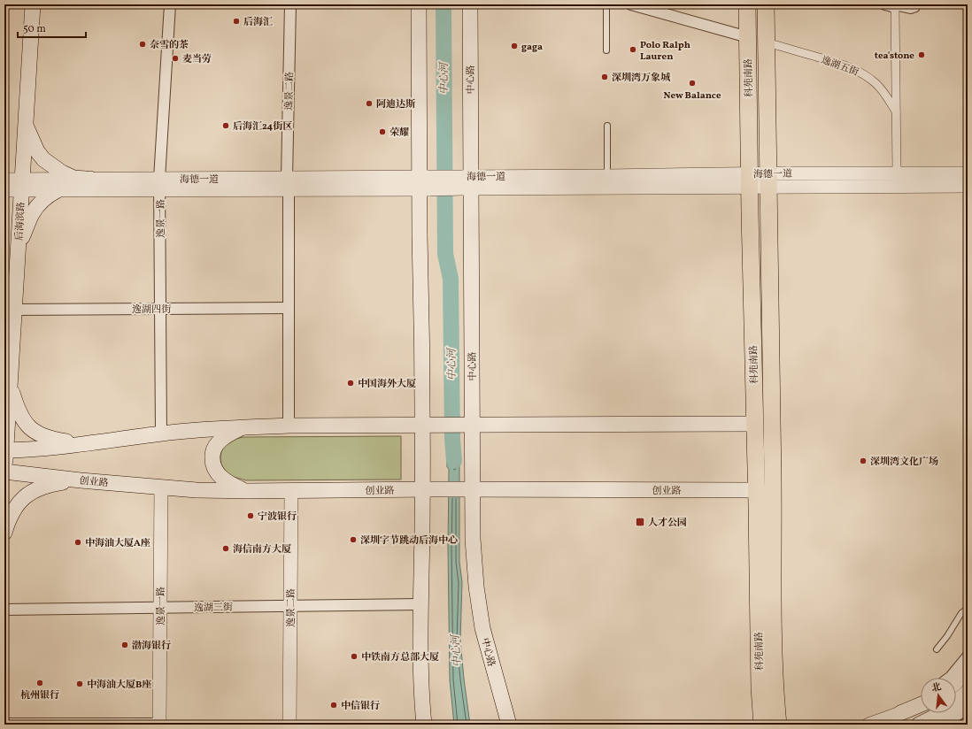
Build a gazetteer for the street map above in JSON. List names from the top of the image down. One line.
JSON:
{"streets":{"main road":["科苑南路","中心路","后海滨路","创业路"],"street":["逸湖五街","逸景二路","海德一道","逸景一路","逸湖四街","逸湖三街"]},"crossings":[["逸湖五街","科苑南路"],["科苑南路","海德一道"],["科苑南路","创业路"],["中心路","海德一道"],["中心路","创业路"],["逸景二路","海德一道"],["逸景二路","逸湖四街"],["逸景二路","创业路"],["逸景二路","逸湖三街"],["海德一道","逸景一路"],["海德一道","后海滨路"],["逸景一路","逸湖四街"],["逸景一路","创业路"],["逸景一路","逸湖三街"],["后海滨路","逸湖四街"],["后海滨路","创业路"]],"water":["中心河"],"places":{"other":["后海汇","奈雪的茶","gaga","Polo Ralph Lauren","tea'stone","麦当劳","深圳湾万象城","New Balance","阿迪达斯","后海汇24街区","荣耀","中国海外大厦","深圳湾文化广场","宁波银行","深圳字节跳动后海中心","中海油大厦A座","海信南方大厦","渤海银行","中铁南方总部大厦","杭州银行","中海油大厦B座","中信银行"],"transit":["人才公园"]},"scale_bar":"50 m","north":"top"}
